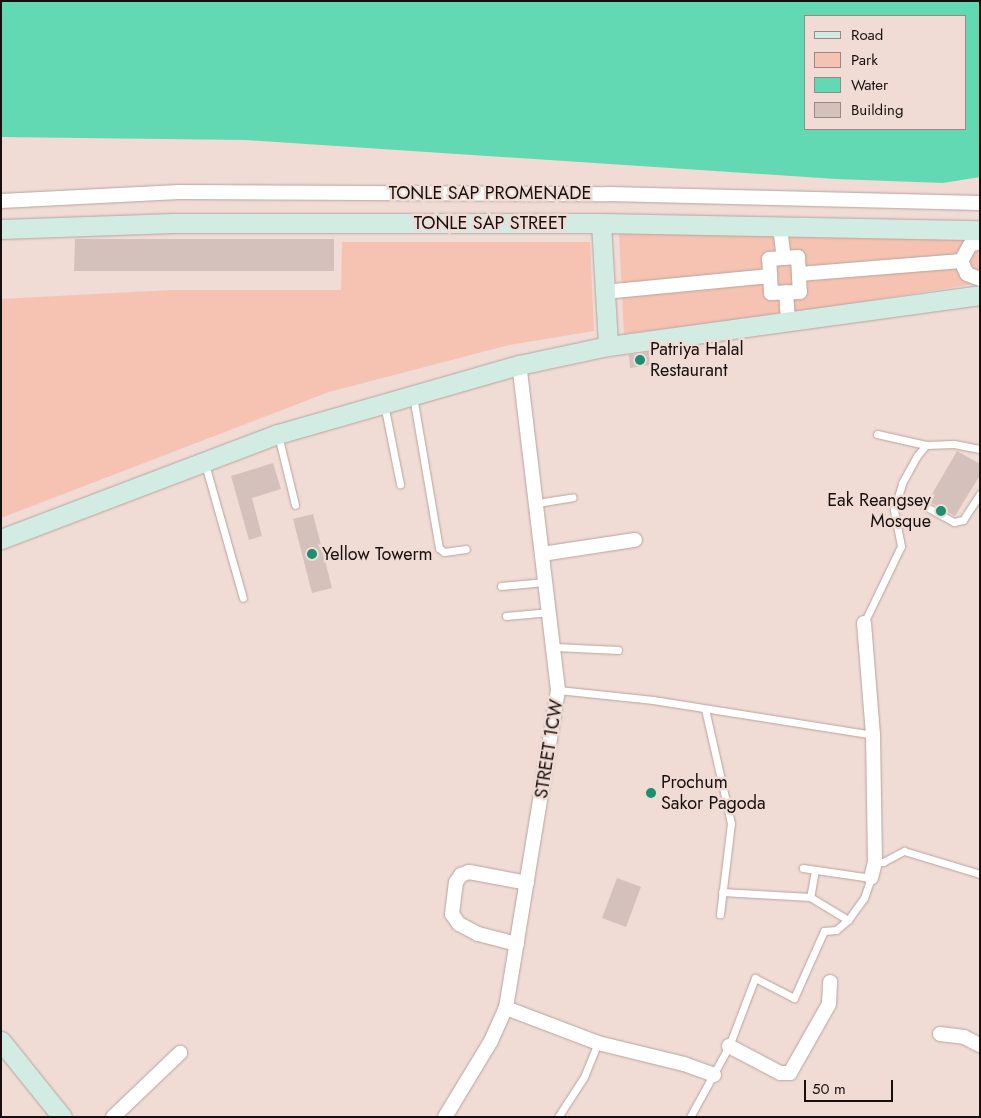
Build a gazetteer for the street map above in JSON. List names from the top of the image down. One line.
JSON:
{"streets":{"street":["TONLE SAP PROMENADE","TONLE SAP STREET","STREET 1CW"]},"places":["Patriya Halal Restaurant","Eak Reangsey Mosque","Yellow Towerm","Prochum Sakor Pagoda"],"legend":["Road","Park","Water","Building"],"scale_bar":"50 m"}
